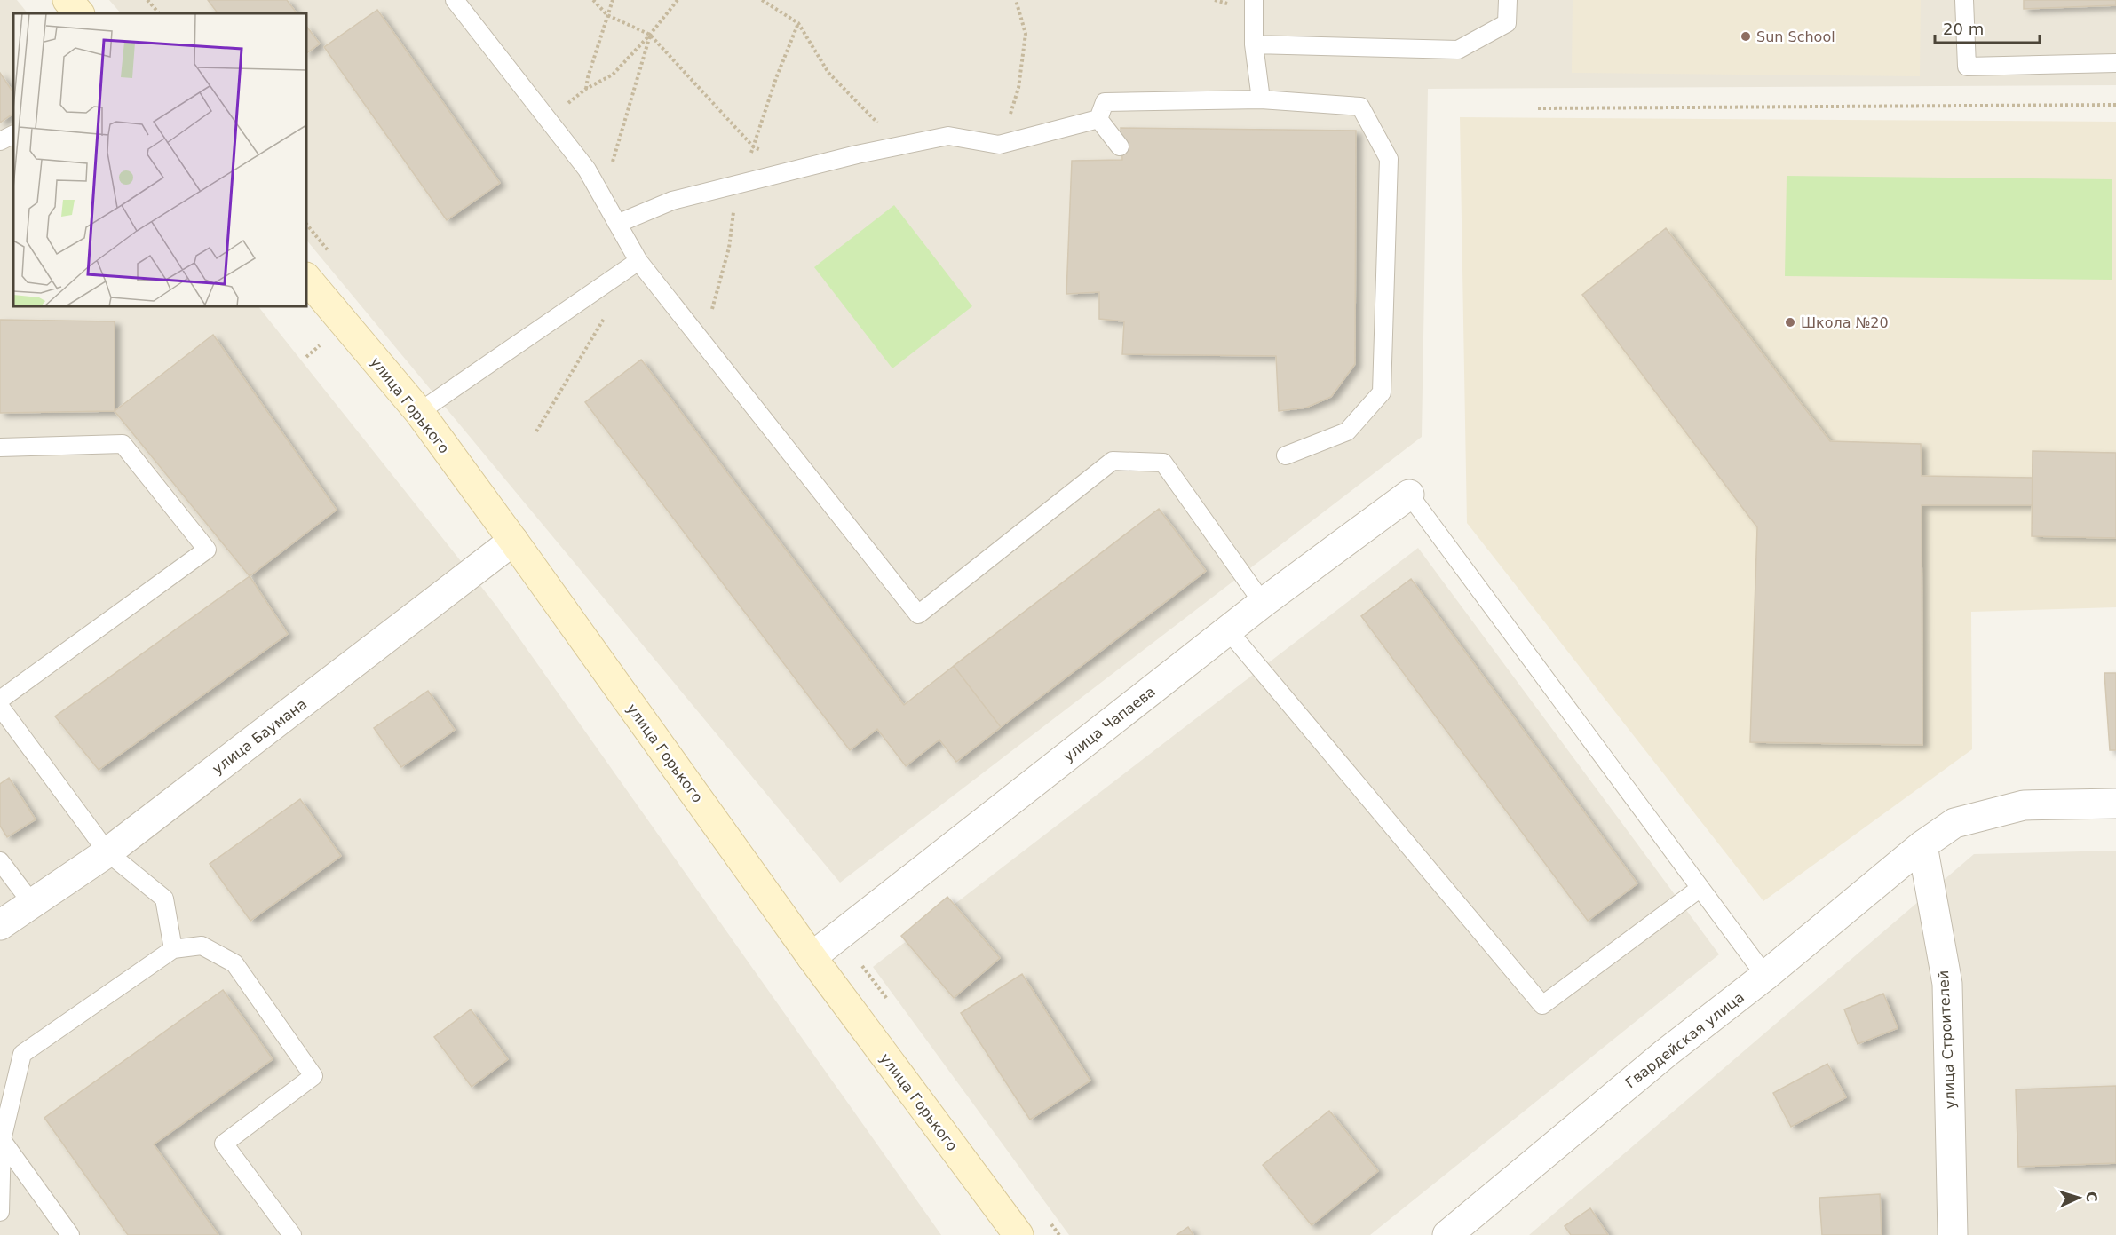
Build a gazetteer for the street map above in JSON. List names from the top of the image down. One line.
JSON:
{"streets":{"main road":["улица Горького"],"street":["улица Чапаева","улица Баумана","Гвардейская улица","улица Строителей"]},"crossings":[["улица Горького","улица Чапаева"],["улица Горького","улица Баумана"],["Гвардейская улица","улица Строителей"]],"places":["Sun School","Школа №20"],"scale_bar":"20 m","north":"right"}
